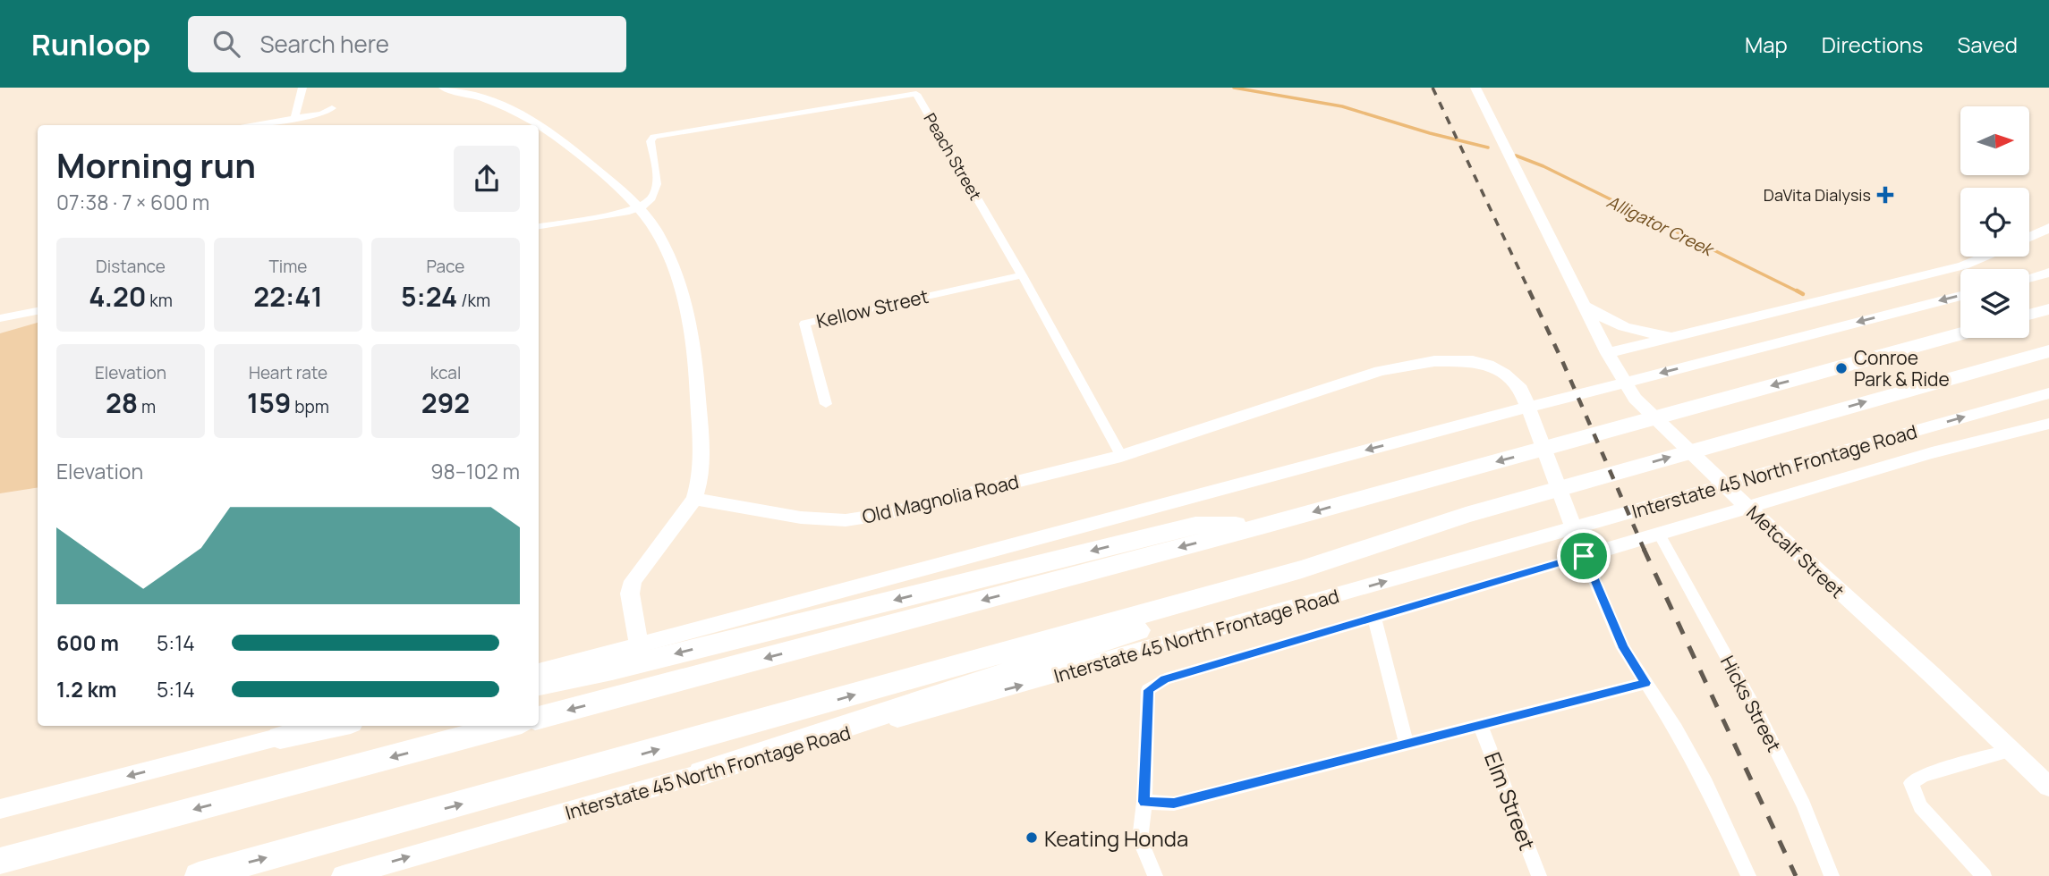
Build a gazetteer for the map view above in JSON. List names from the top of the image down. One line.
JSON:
{"streets":{"main road":["Interstate 45 North Frontage Road","Old Magnolia Road","Metcalf Street"],"street":["Peach Street","Kellow Street","Hicks Street","Elm Street"]},"crossings":[["Peach Street","Kellow Street"],["Peach Street","Old Magnolia Road"]],"water":["Alligator Creek"],"places":{"health":["DaVita Dialysis"],"other":["Conroe Park & Ride","Keating Honda"]},"north":"right","page":{"header":"Runloop","search":"Search here","nav":["Map","Directions","Saved"],"heading":["Morning run","07:38 · 7 × 600 m"],"stats":[["Distance","4.20 km"],["Time","22:41"],["Pace","5:24 /km"],["Elevation","28 m"],["Heart rate","159 bpm"],["kcal","292"]],"chart":["Elevation","98–102 m"],"list":[{"name":"600 m","note":"5:14"},{"name":"1.2 km","note":"5:14"}]}}
